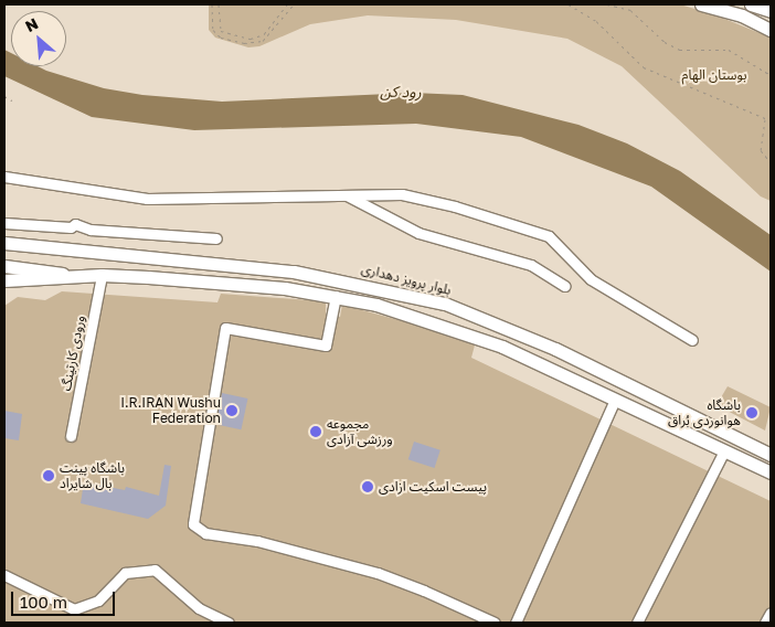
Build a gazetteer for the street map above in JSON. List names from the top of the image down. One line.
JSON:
{"streets":{"main road":["بلوار پرویز دهداری"],"lane":["ورودی کارتینگ"]},"water":["رود کن"],"parks":["بوستان الهام"],"places":["I.R.IRAN Wushu Federation","باشگاه هوانوردی بُراق","مجموعه ورزشی آزادی","باشگاه پینت بال شایراد","پیست اسکیت ازادی"],"scale_bar":"100 m","north":"top left"}
